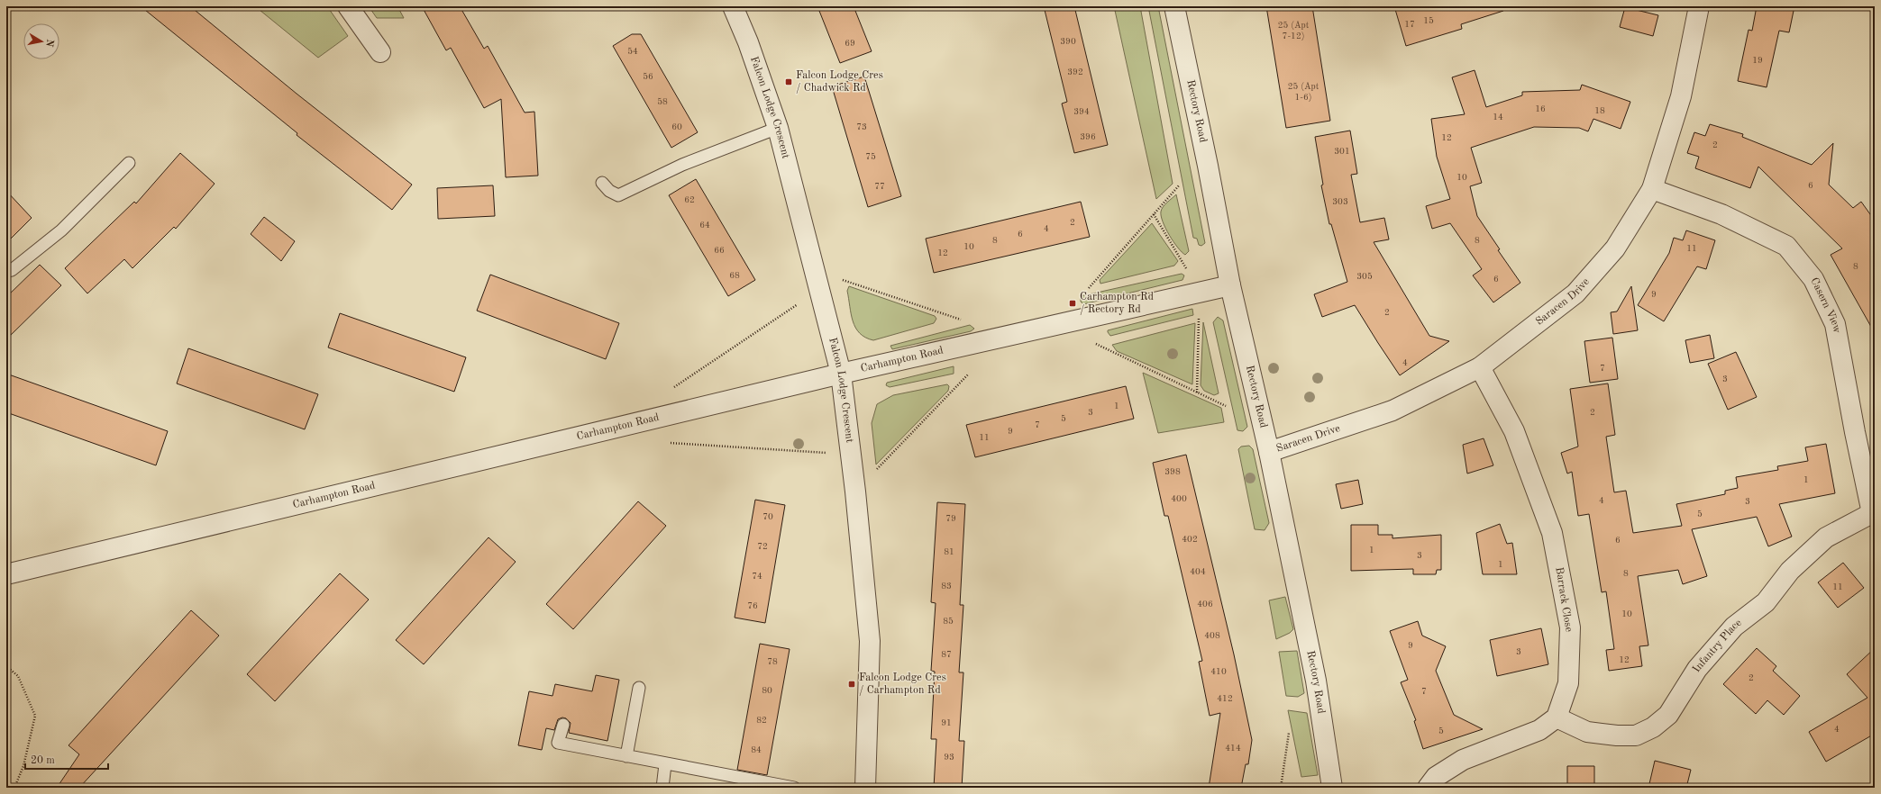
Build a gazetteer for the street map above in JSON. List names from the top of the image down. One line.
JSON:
{"streets":{"street":["Falcon Lodge Crescent","Rectory Road","Saracen Drive","Casern View","Carhampton Road","Barrack Close","Infantry Place"]},"crossings":[["Falcon Lodge Crescent","Carhampton Road"],["Rectory Road","Saracen Drive"],["Rectory Road","Carhampton Road"],["Saracen Drive","Casern View"],["Saracen Drive","Barrack Close"],["Casern View","Infantry Place"],["Barrack Close","Infantry Place"]],"places":{"transit":["Falcon Lodge Cres / Chadwick Rd","Carhampton Rd / Rectory Rd","Falcon Lodge Cres / Carhampton Rd"]},"house_numbers":["15","17","25 (Apt 7-12)","390","69","54","19","392","56","25 (Apt 1-6)","58","16","18","394","14","60","73","396","12","2","301","75","10","6","77","62","303","2","64","4","6","8","8","10","11","66","12","8","68","305","6","9","2","4","7","3","1","3","2","5","7","9","11","398","1","400","4","3","5","70","79","402","6","72","1","81","3","1","404","8","74","83","11","406","76","10","85","408","9","3","87","12","78","410","2","80","7","412","82","91","4","5","414","84","93"],"scale_bar":"20 m","north":"right"}
